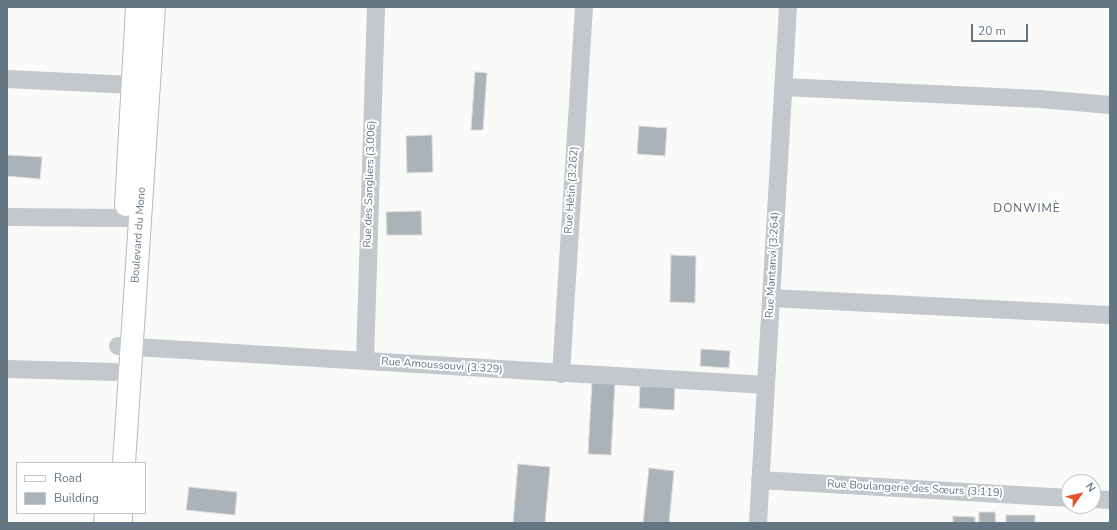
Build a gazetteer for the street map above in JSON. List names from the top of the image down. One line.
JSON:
{"streets":{"main road":["Boulevard du Mono"],"street":["Rue des Sangliers (3.006)","Rue Hêtin (3.262)","Rue Mantanvi (3.264)","Rue Amoussouvi (3.329)","Rue Boulangerie des Sœurs (3.119)"]},"crossings":[["Rue des Sangliers (3.006)","Rue Amoussouvi (3.329)"],["Rue Hêtin (3.262)","Rue Amoussouvi (3.329)"],["Boulevard du Mono","Rue Amoussouvi (3.329)"],["Rue Mantanvi (3.264)","Rue Amoussouvi (3.329)"],["Rue Mantanvi (3.264)","Rue Boulangerie des Sœurs (3.119)"]],"districts":["DONWIMÈ"],"legend":["Road","Building"],"scale_bar":"20 m","north":"top right"}
